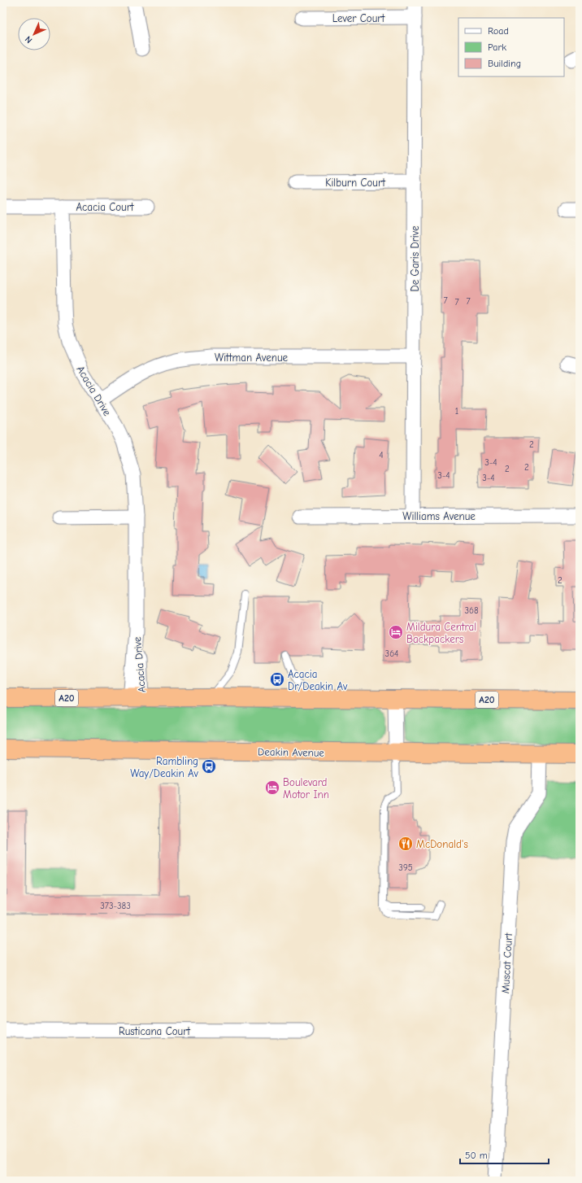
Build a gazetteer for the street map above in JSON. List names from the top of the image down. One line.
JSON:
{"streets":{"highway":["A20","Deakin Avenue"],"street":["Lever Court","Kilburn Court","Acacia Court","De Garis Drive","Wittman Avenue","Acacia Drive","Williams Avenue","Muscat Court","Rusticana Court"]},"crossings":[["Lever Court","De Garis Drive"],["Kilburn Court","De Garis Drive"],["Acacia Court","Acacia Drive"],["De Garis Drive","Wittman Avenue"],["De Garis Drive","Williams Avenue"],["Wittman Avenue","Acacia Drive"],["Acacia Drive","A20"],["Deakin Avenue","Muscat Court"]],"places":{"hotel":["Mildura Central Backpackers","Boulevard Motor Inn"],"bus stop":["Acacia Dr/Deakin Av","Rambling Way/Deakin Av"],"restaurant":["McDonald's"]},"house_numbers":["7","7","7","1","2","4","3-4","2","2","3-4","3-4","2","368","364","395","373-383"],"legend":["Road","Park","Building"],"scale_bar":"50 m","north":"bottom left"}
